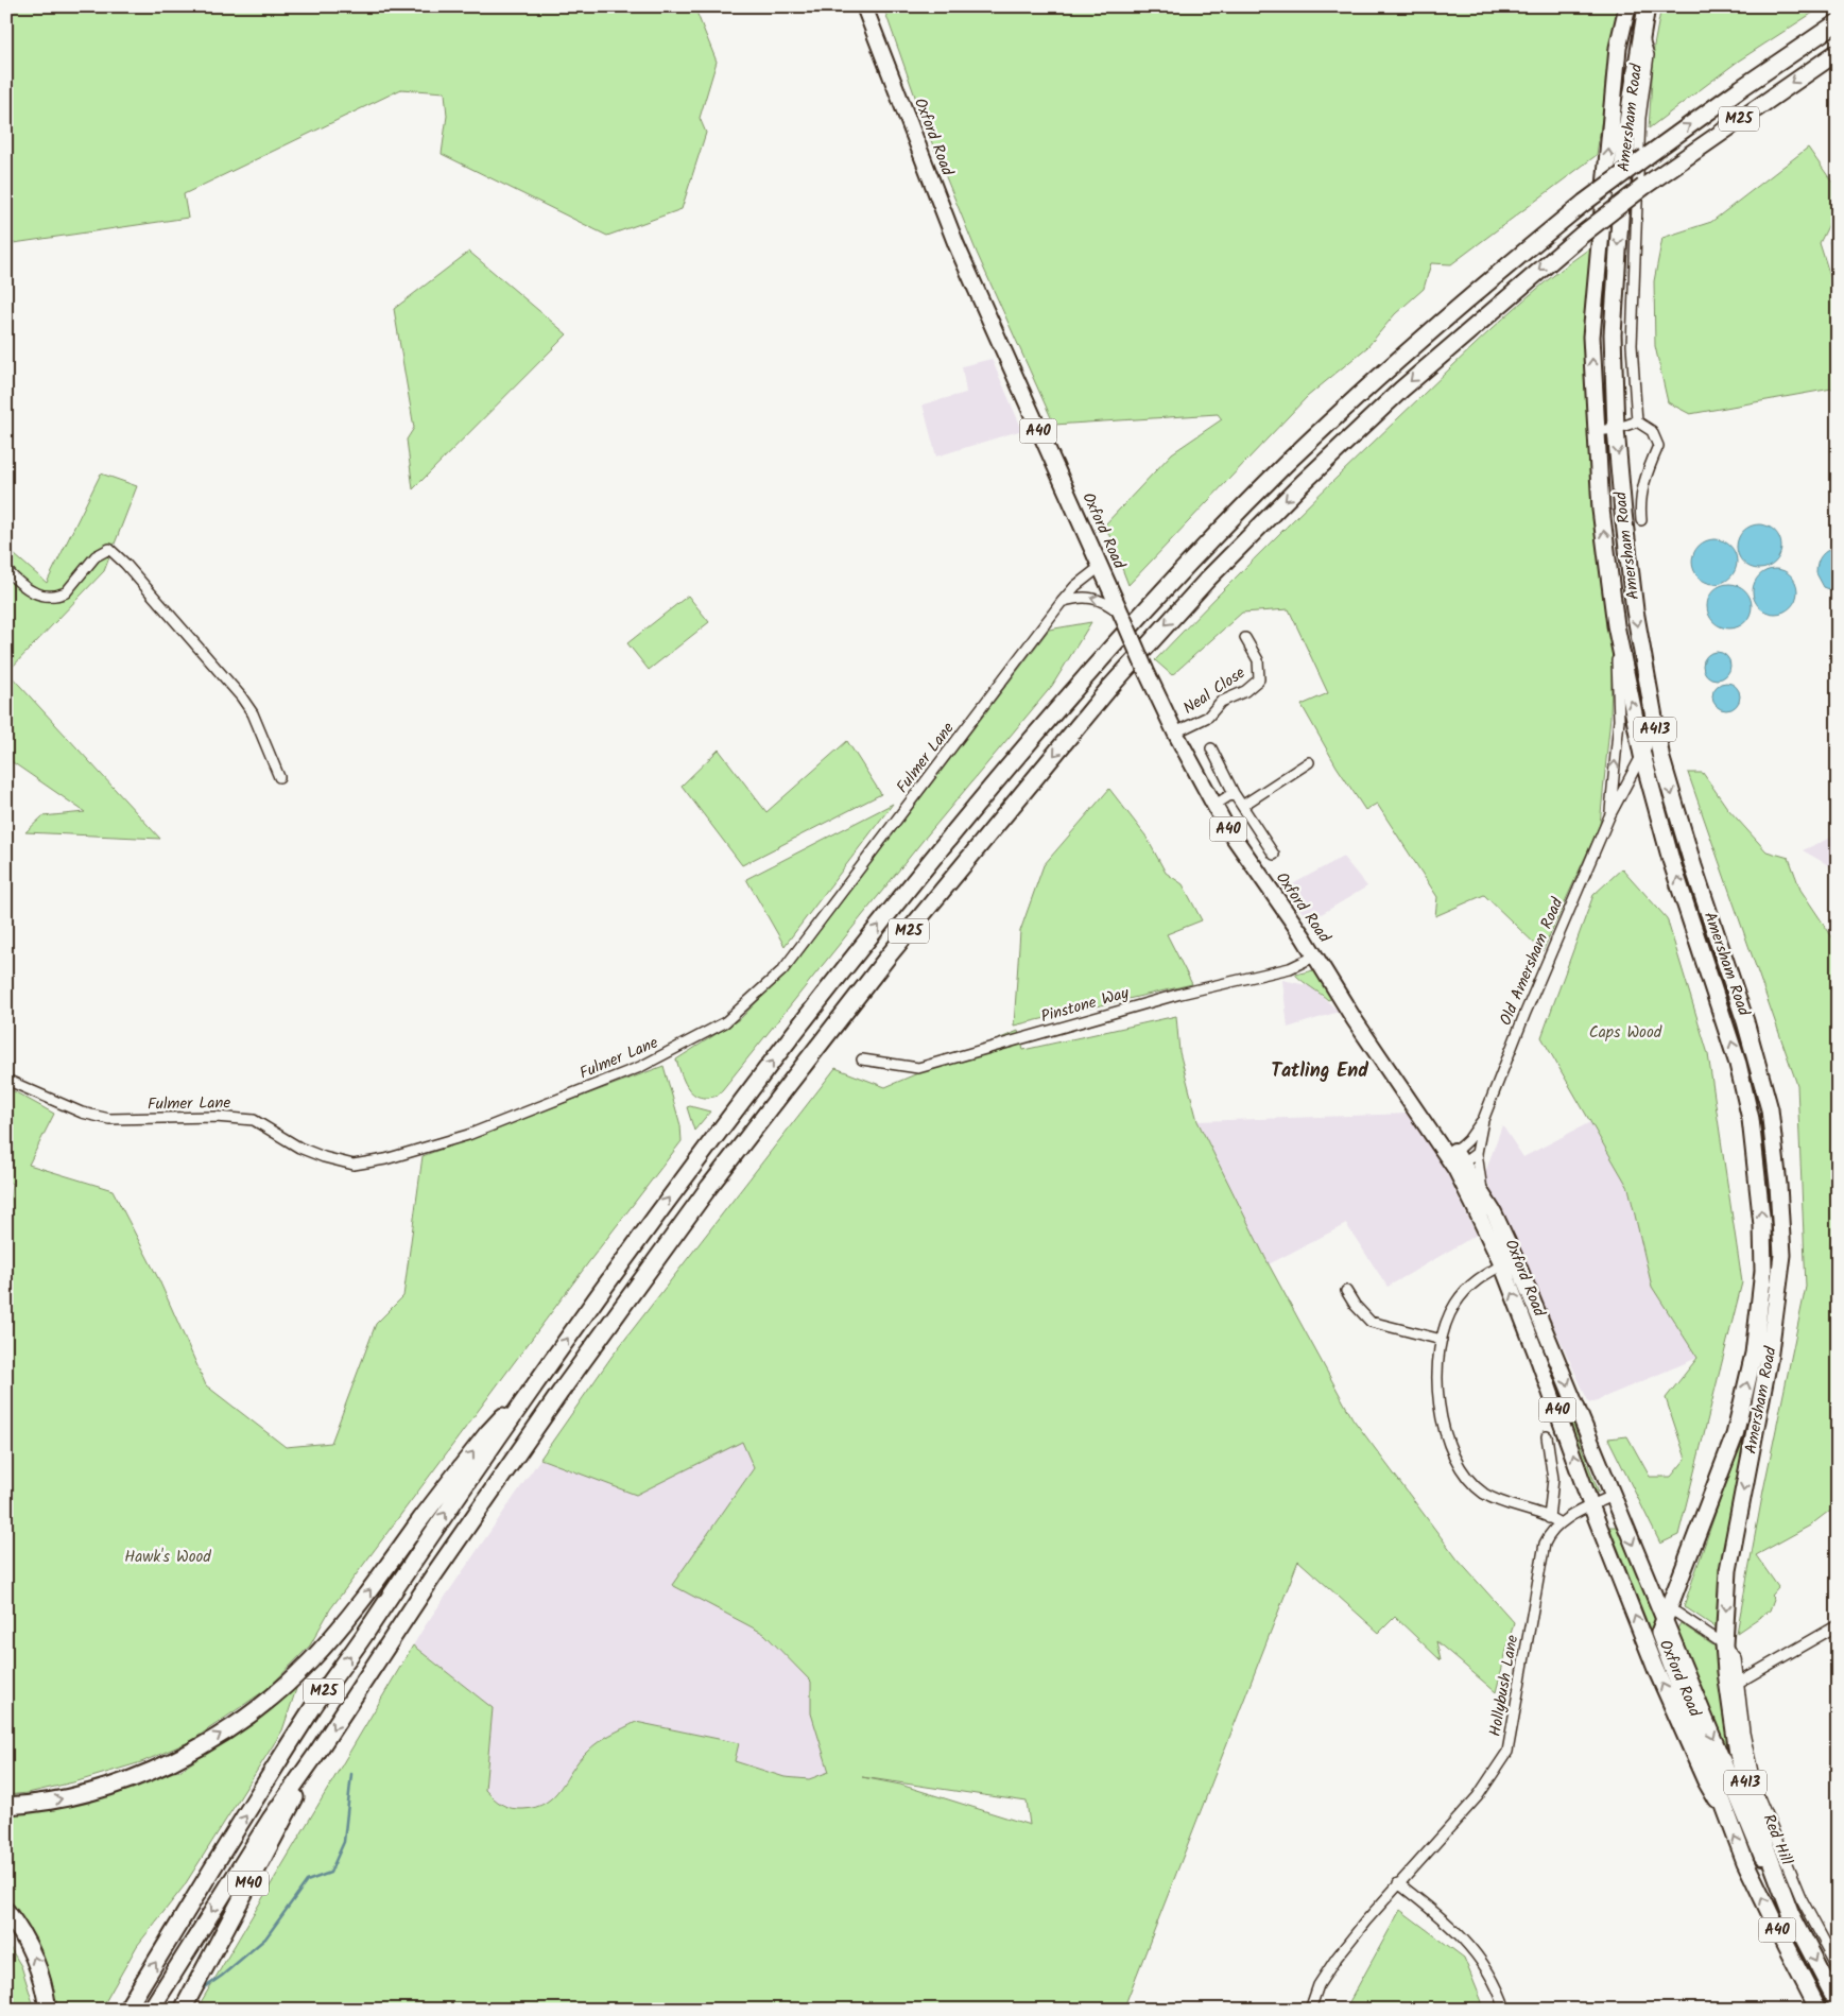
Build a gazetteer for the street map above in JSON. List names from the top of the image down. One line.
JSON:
{"streets":{"highway":["Amersham Road","M25","A40","A413","M40"],"main road":["Oxford Road"],"street":["Neal Close","Fulmer Lane","Old Amersham Road","Pinstone Way","Hollybush Lane","Red Hill"]},"crossings":[["Amersham Road","A40"],["Amersham Road","Old Amersham Road"],["Amersham Road","Red Hill"],["M25","M40"],["Oxford Road","A40"],["Oxford Road","Neal Close"],["Oxford Road","A413"],["Oxford Road","Fulmer Lane"],["Oxford Road","Old Amersham Road"],["Oxford Road","Pinstone Way"],["Oxford Road","Hollybush Lane"],["A40","A413"],["A40","Old Amersham Road"],["A40","Hollybush Lane"],["A413","Old Amersham Road"]],"districts":["Tatling End"],"parks":["Caps Wood","Hawk's Wood"]}
